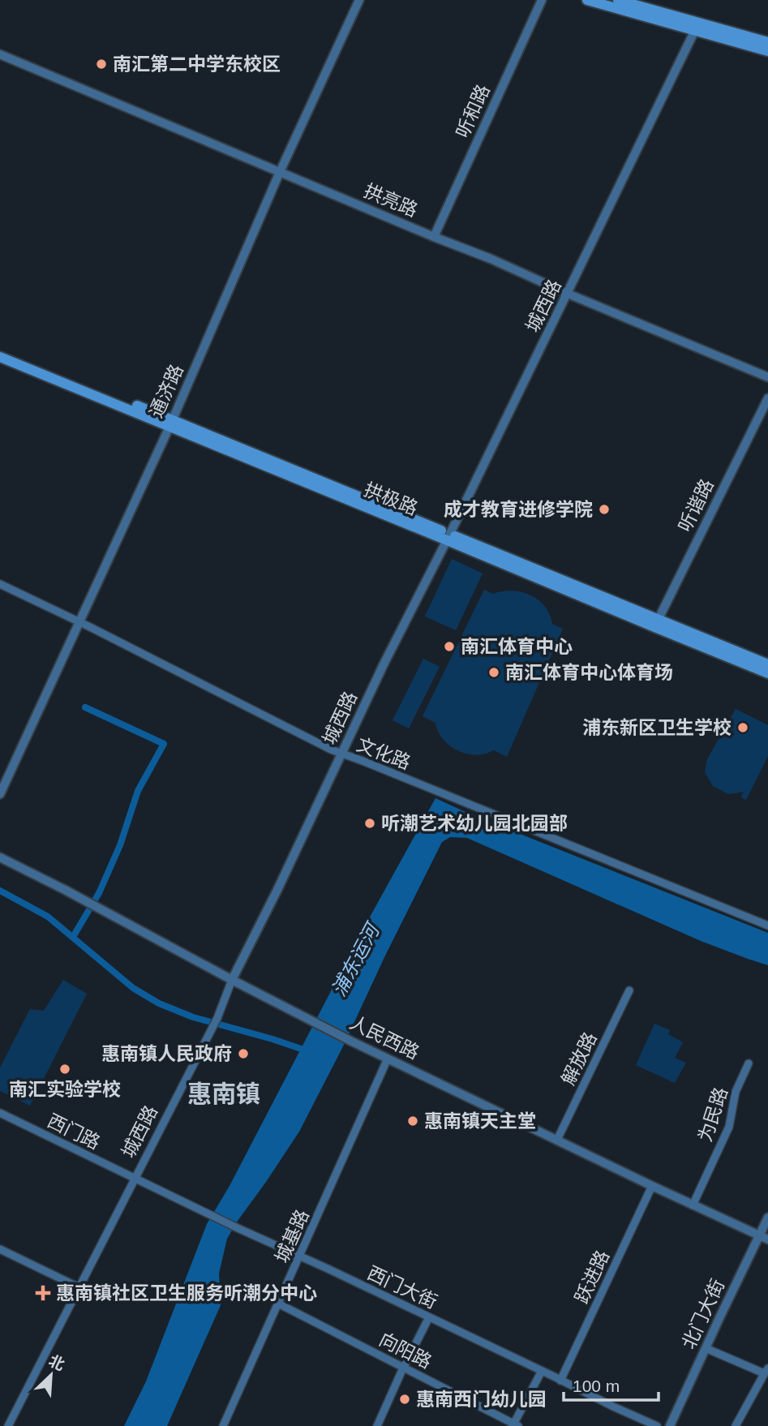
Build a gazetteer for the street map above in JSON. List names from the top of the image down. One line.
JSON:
{"streets":{"main road":["拱极路"],"street":["听和路","拱亮路","城西路","通济路","听谐路","文化路","人民西路","解放路","为民路","西门路","城基路","跃进路","西门大街","北门大街","向阳路"]},"crossings":[["听和路","拱亮路"],["拱亮路","城西路"],["拱亮路","通济路"],["城西路","拱极路"],["城西路","文化路"],["城西路","人民西路"],["城西路","西门路"],["城西路","西门大街"],["通济路","拱极路"],["通济路","文化路"],["拱极路","听谐路"],["人民西路","解放路"],["人民西路","为民路"],["人民西路","城基路"],["人民西路","跃进路"],["人民西路","北门大街"],["西门路","西门大街"],["城基路","西门大街"],["城基路","向阳路"],["跃进路","西门大街"]],"districts":["惠南镇"],"water":["浦东运河"],"places":{"other":["南汇第二中学东校区","成才教育进修学院","南汇体育中心","南汇体育中心体育场","浦东新区卫生学校","听潮艺术幼儿园北园部","惠南镇人民政府","南汇实验学校","惠南镇天主堂","惠南西门幼儿园"],"health":["惠南镇社区卫生服务听潮分中心"]},"scale_bar":"100 m","north":"top right"}
